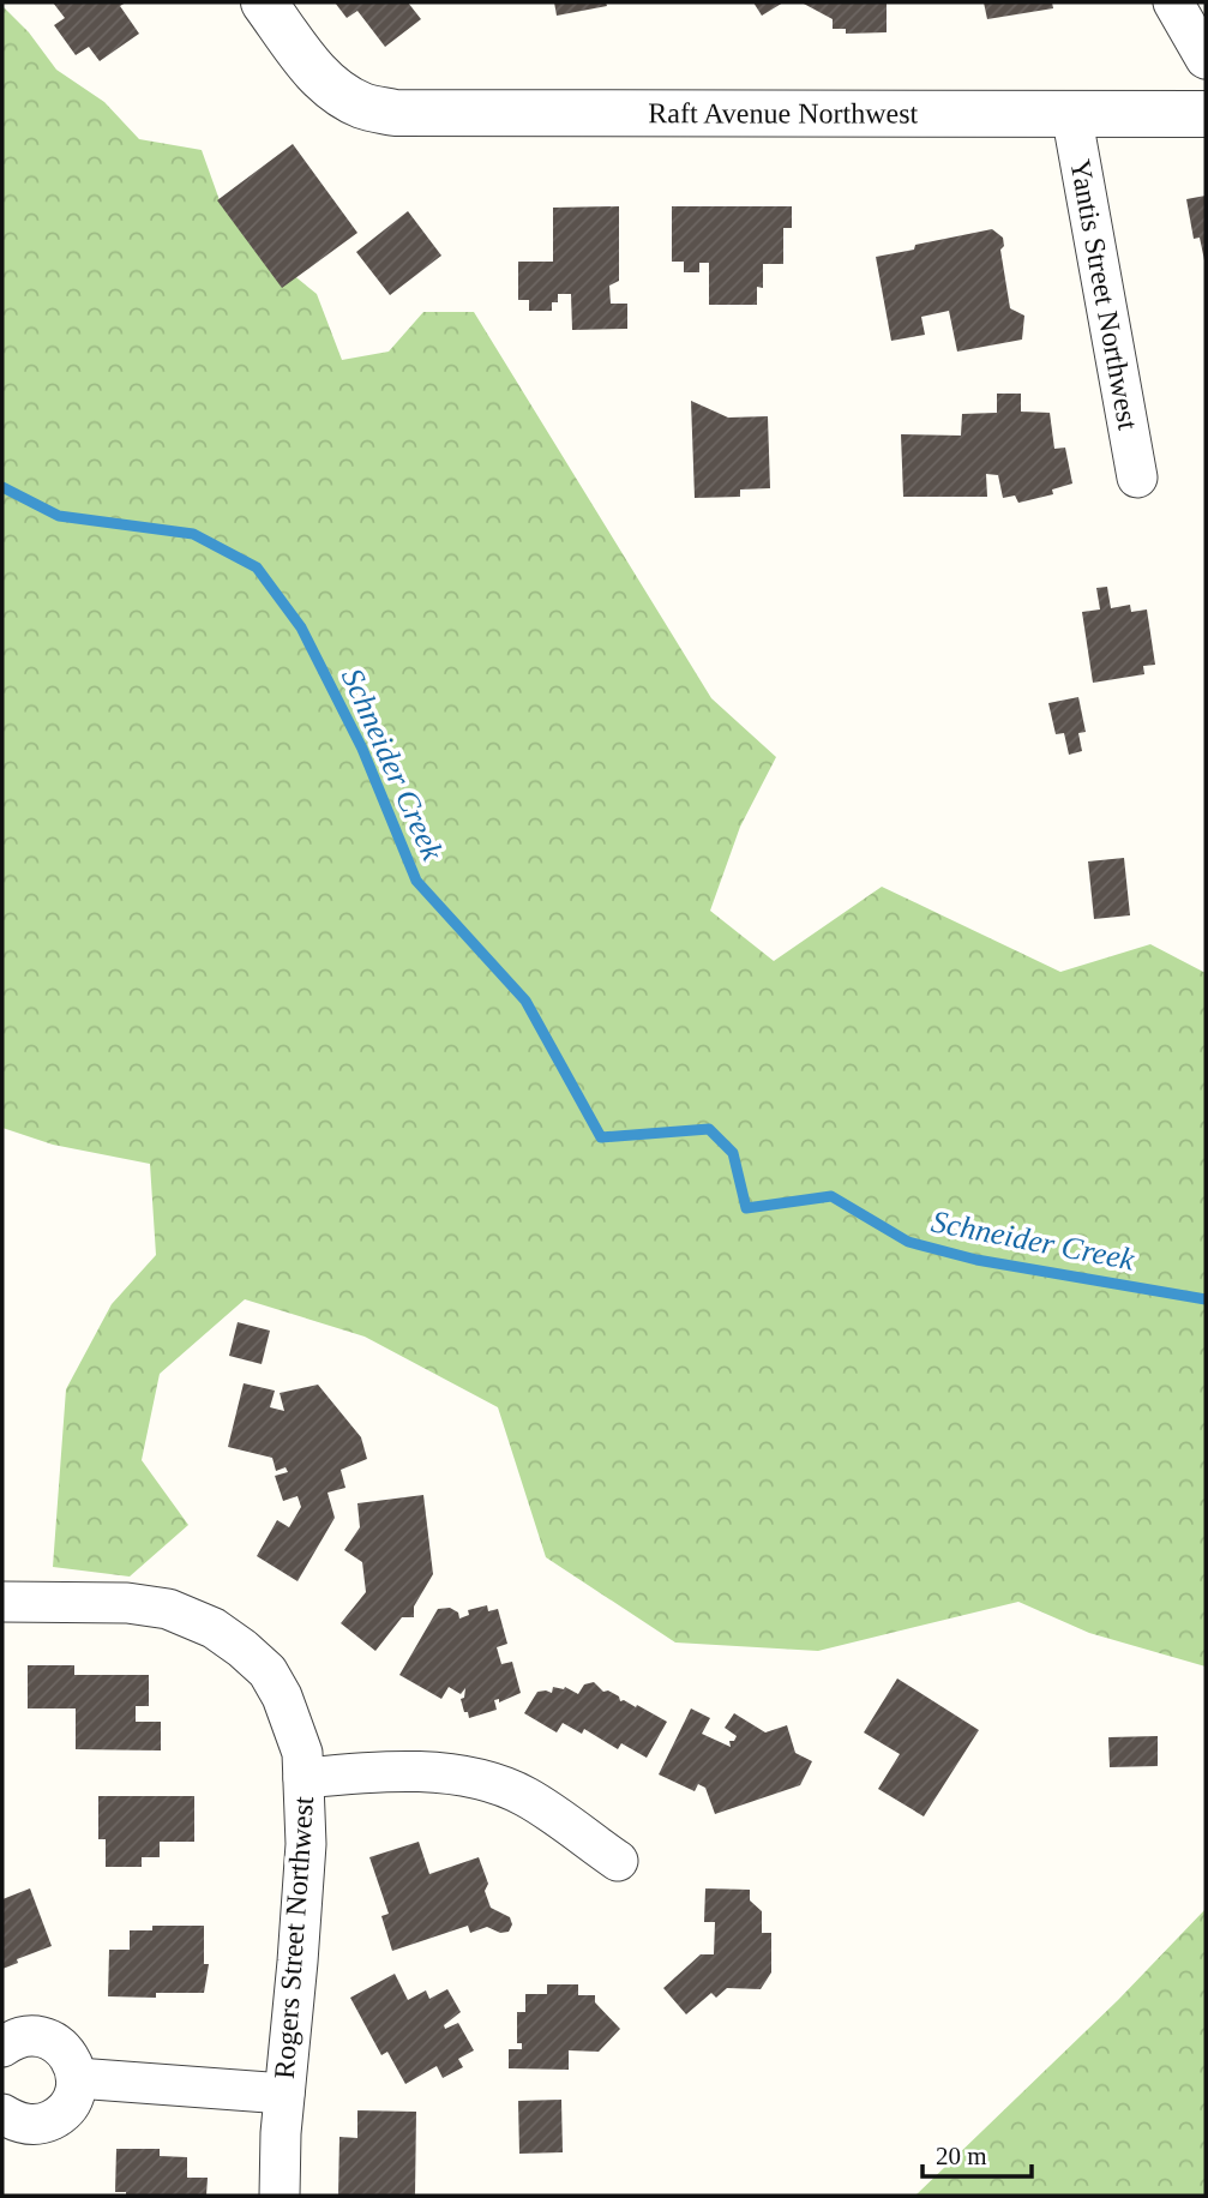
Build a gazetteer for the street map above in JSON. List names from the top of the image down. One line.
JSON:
{"streets":{"street":["Raft Avenue Northwest","Yantis Street Northwest","Rogers Street Northwest"]},"crossings":[["Raft Avenue Northwest","Yantis Street Northwest"]],"water":["Schneider Creek"],"scale_bar":"20 m"}
